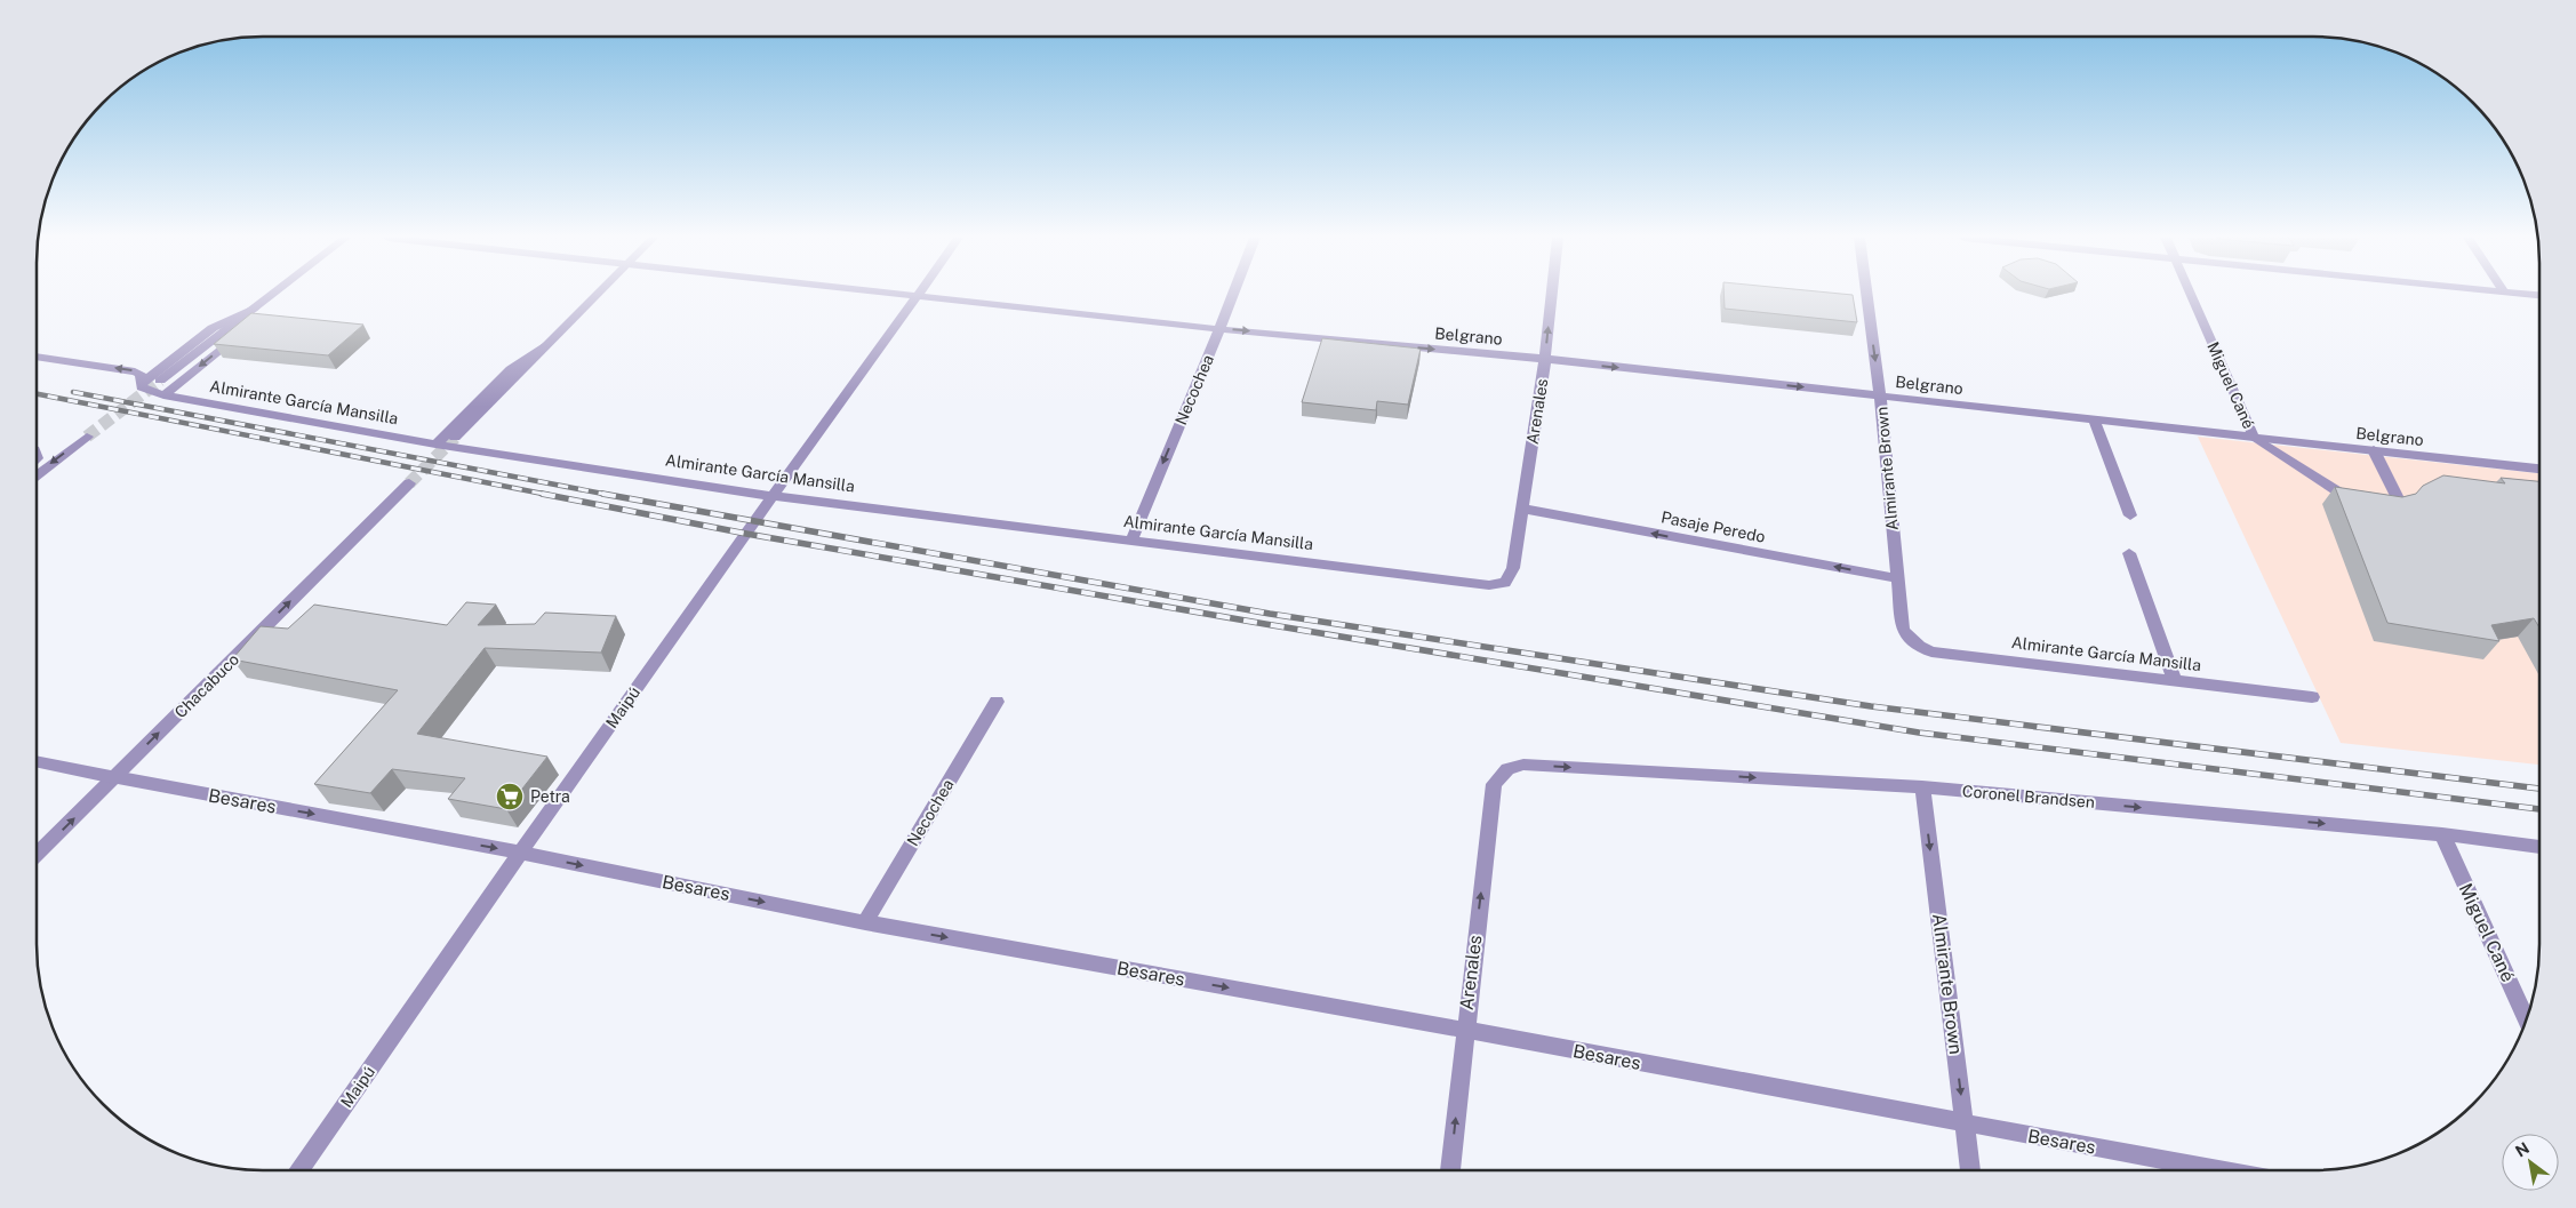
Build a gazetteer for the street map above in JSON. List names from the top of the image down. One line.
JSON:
{"streets":{"street":["Belgrano","Miguel Cané","Necochea","Almirante García Mansilla","Arenales","Almirante Brown","Pasaje Peredo","Chacabuco","Maipú","Coronel Brandsen","Besares"]},"crossings":[["Belgrano","Miguel Cané"],["Belgrano","Necochea"],["Belgrano","Arenales"],["Belgrano","Almirante Brown"],["Belgrano","Maipú"],["Miguel Cané","Coronel Brandsen"],["Necochea","Almirante García Mansilla"],["Necochea","Besares"],["Almirante García Mansilla","Arenales"],["Almirante García Mansilla","Almirante Brown"],["Almirante García Mansilla","Maipú"],["Arenales","Pasaje Peredo"],["Arenales","Coronel Brandsen"],["Arenales","Besares"],["Almirante Brown","Pasaje Peredo"],["Almirante Brown","Coronel Brandsen"],["Almirante Brown","Besares"],["Chacabuco","Besares"],["Maipú","Besares"]],"one_way":["Belgrano","Necochea","Arenales","Almirante Brown","Pasaje Peredo","Chacabuco","Coronel Brandsen","Besares"],"places":{"supermarket":["Petra"]},"north":"top left"}
